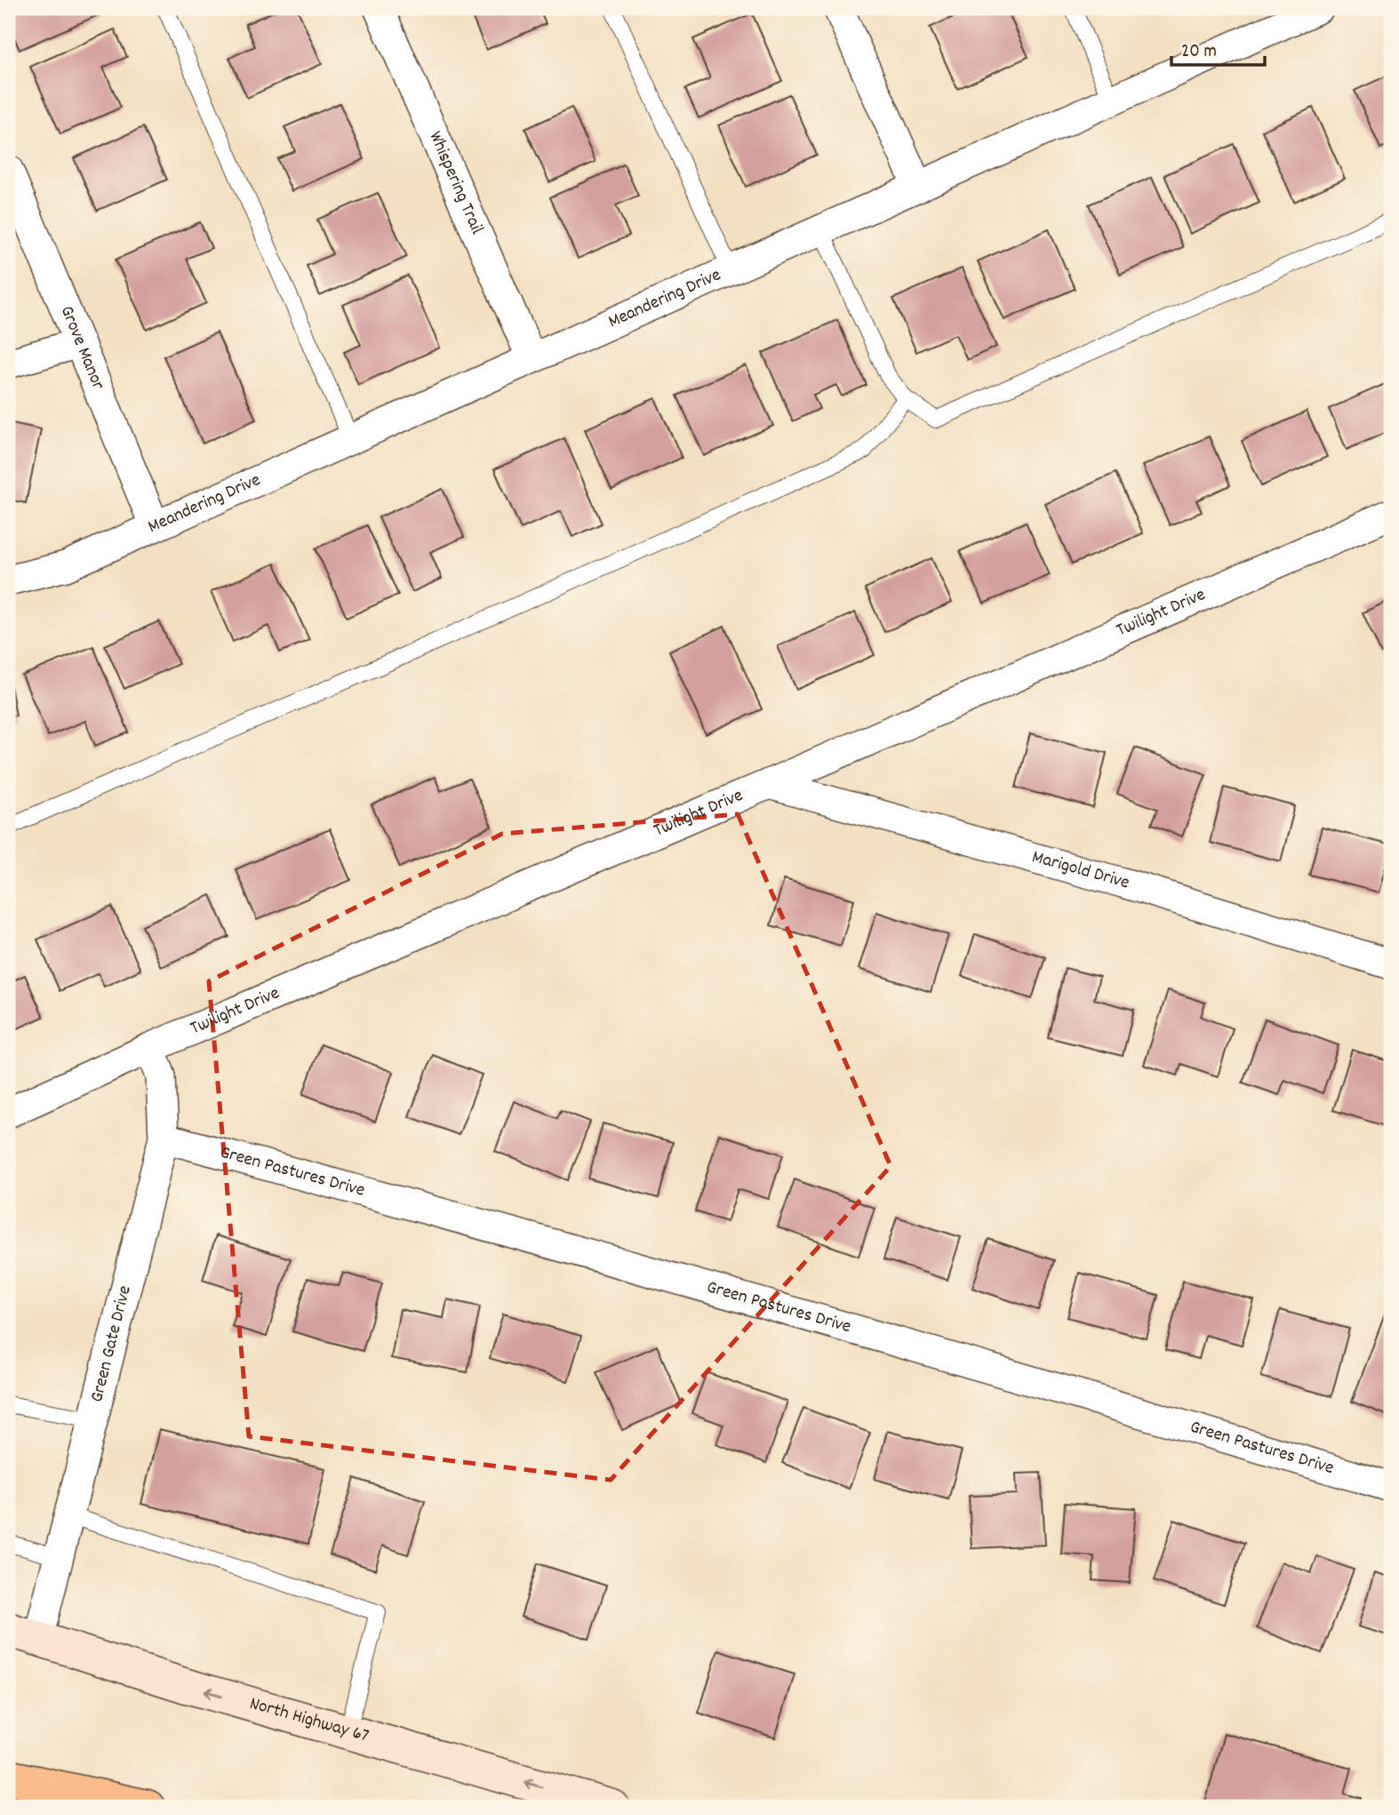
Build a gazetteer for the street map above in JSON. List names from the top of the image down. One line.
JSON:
{"streets":{"main road":["North Highway 67"],"street":["Whispering Trail","Meandering Drive","Grove Manor","Twilight Drive","Marigold Drive","Green Pastures Drive","Green Gate Drive"]},"crossings":[["Whispering Trail","Meandering Drive"],["Meandering Drive","Grove Manor"],["Twilight Drive","Marigold Drive"],["Twilight Drive","Green Gate Drive"],["Green Pastures Drive","Green Gate Drive"],["Green Gate Drive","North Highway 67"]],"one_way":["North Highway 67"],"scale_bar":"20 m"}
